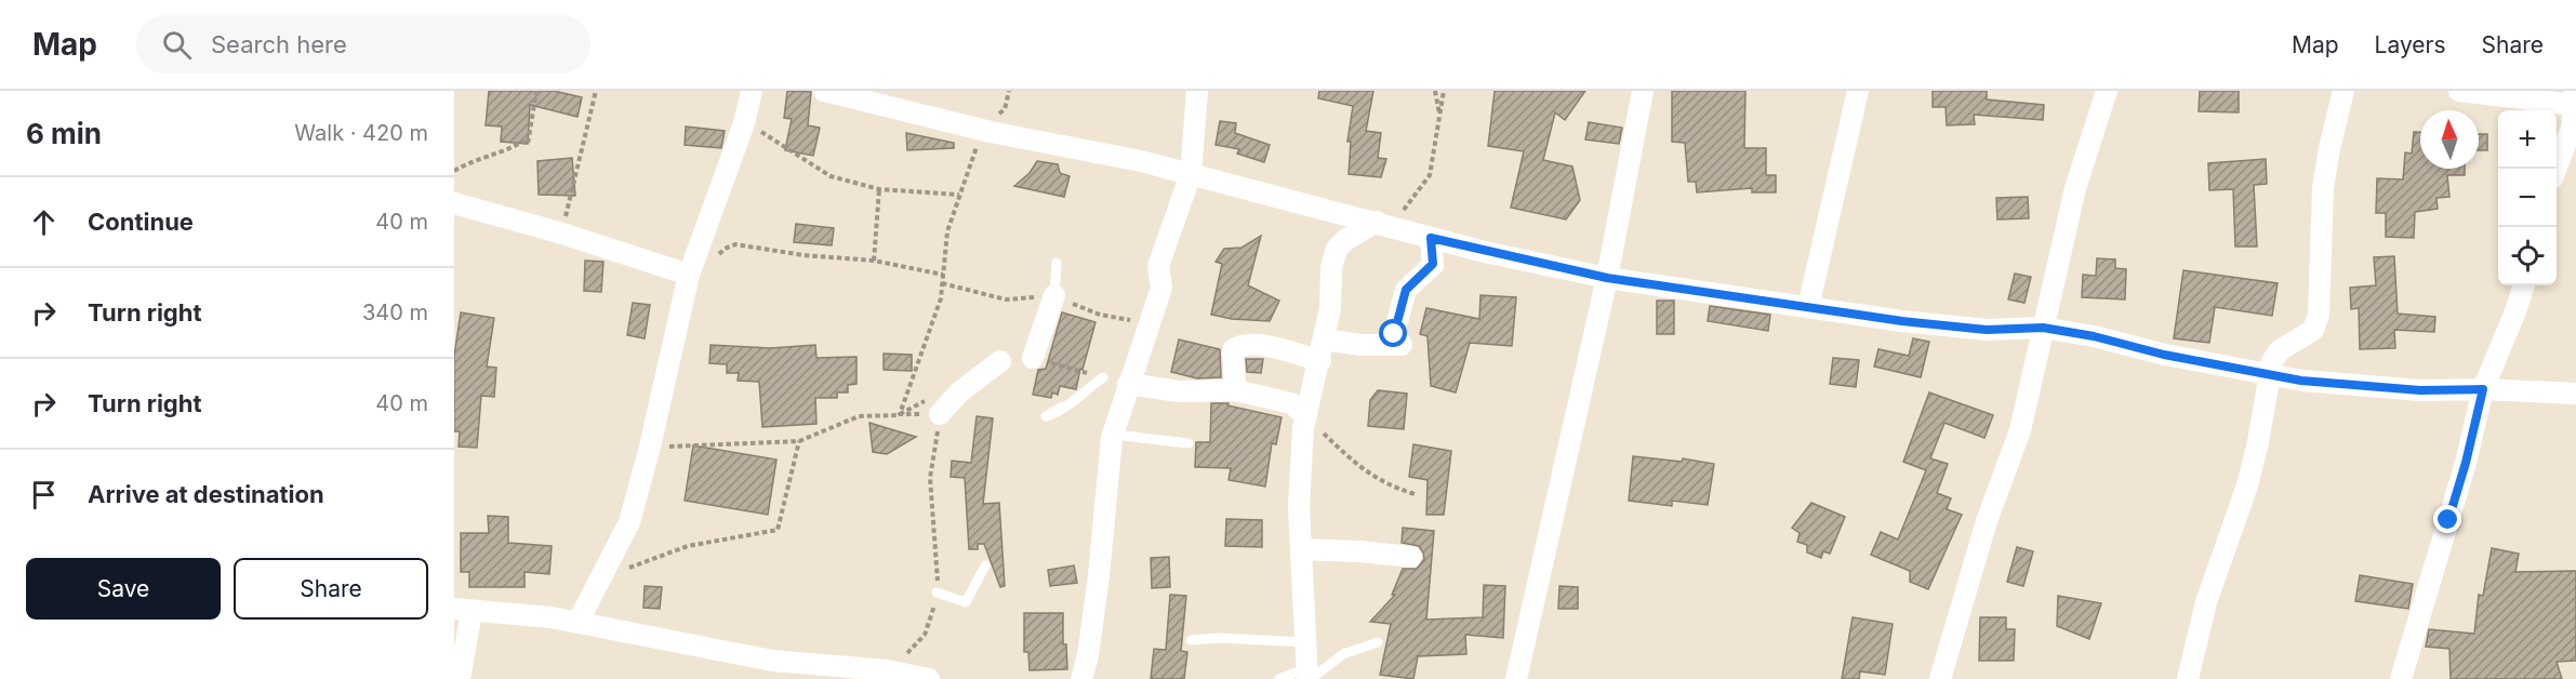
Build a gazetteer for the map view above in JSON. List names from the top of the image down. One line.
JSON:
{"north":"top","page":{"header":"Map","search":"Search here","nav":["Map","Layers","Share"],"heading":["6 min","Walk · 420 m"],"map_buttons":["+","−"],"list":[["Continue","40 m"],["Turn right","340 m"],["Turn right","40 m"],"Arrive at destination"],"buttons":["Save","Share"]}}
